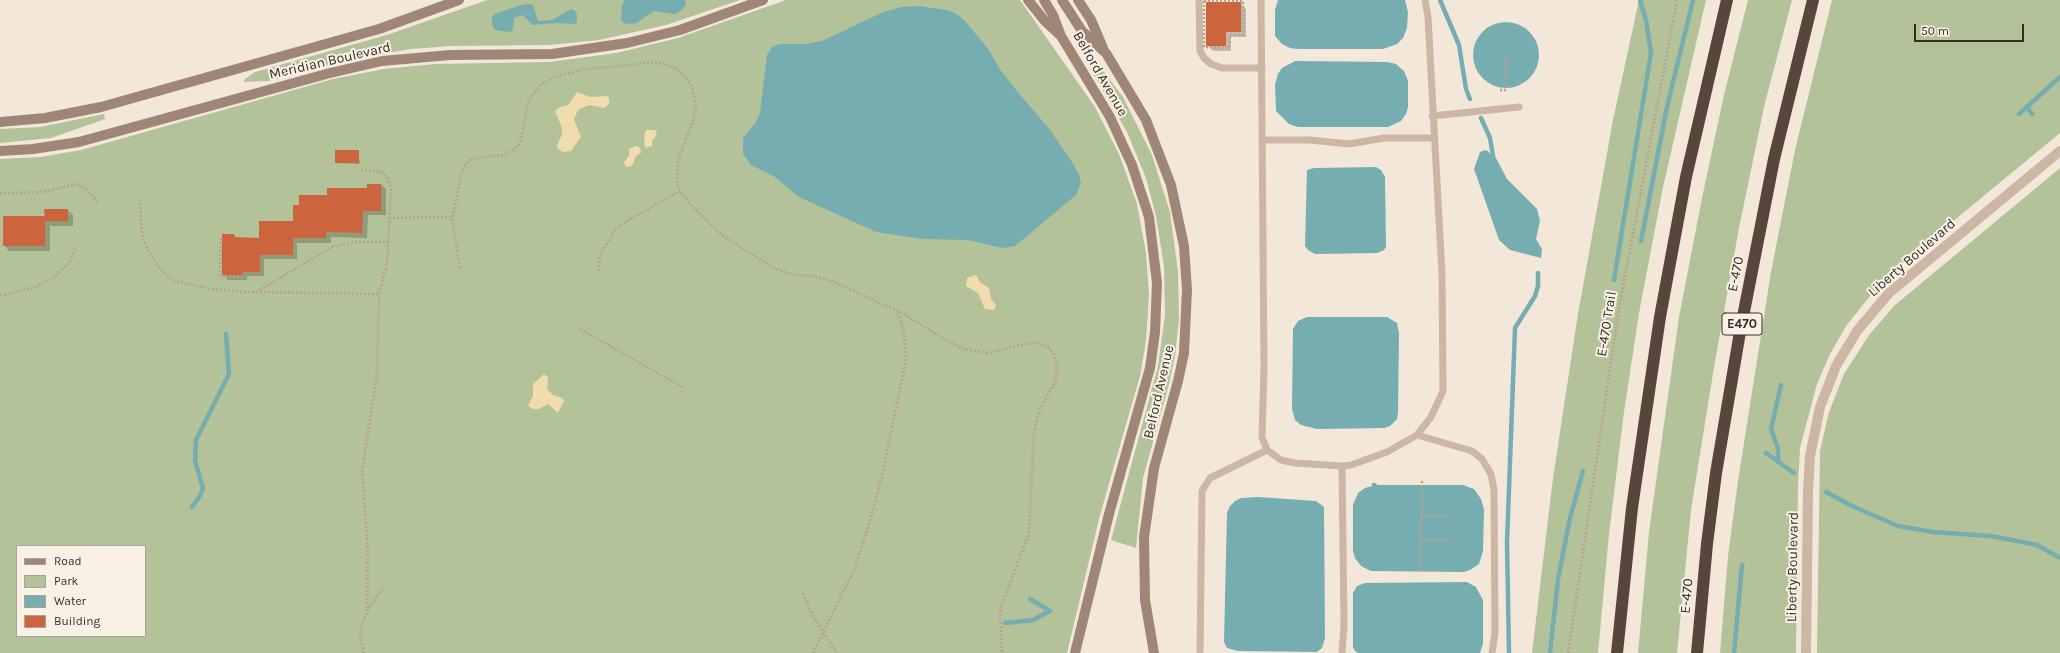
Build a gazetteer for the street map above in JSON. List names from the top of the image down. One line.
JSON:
{"streets":{"highway":["E-470","E470"],"main road":["Meridian Boulevard","Belford Avenue"],"street":["Liberty Boulevard"],"path":["E-470 Trail"]},"legend":["Road","Park","Water","Building"],"scale_bar":"50 m"}
